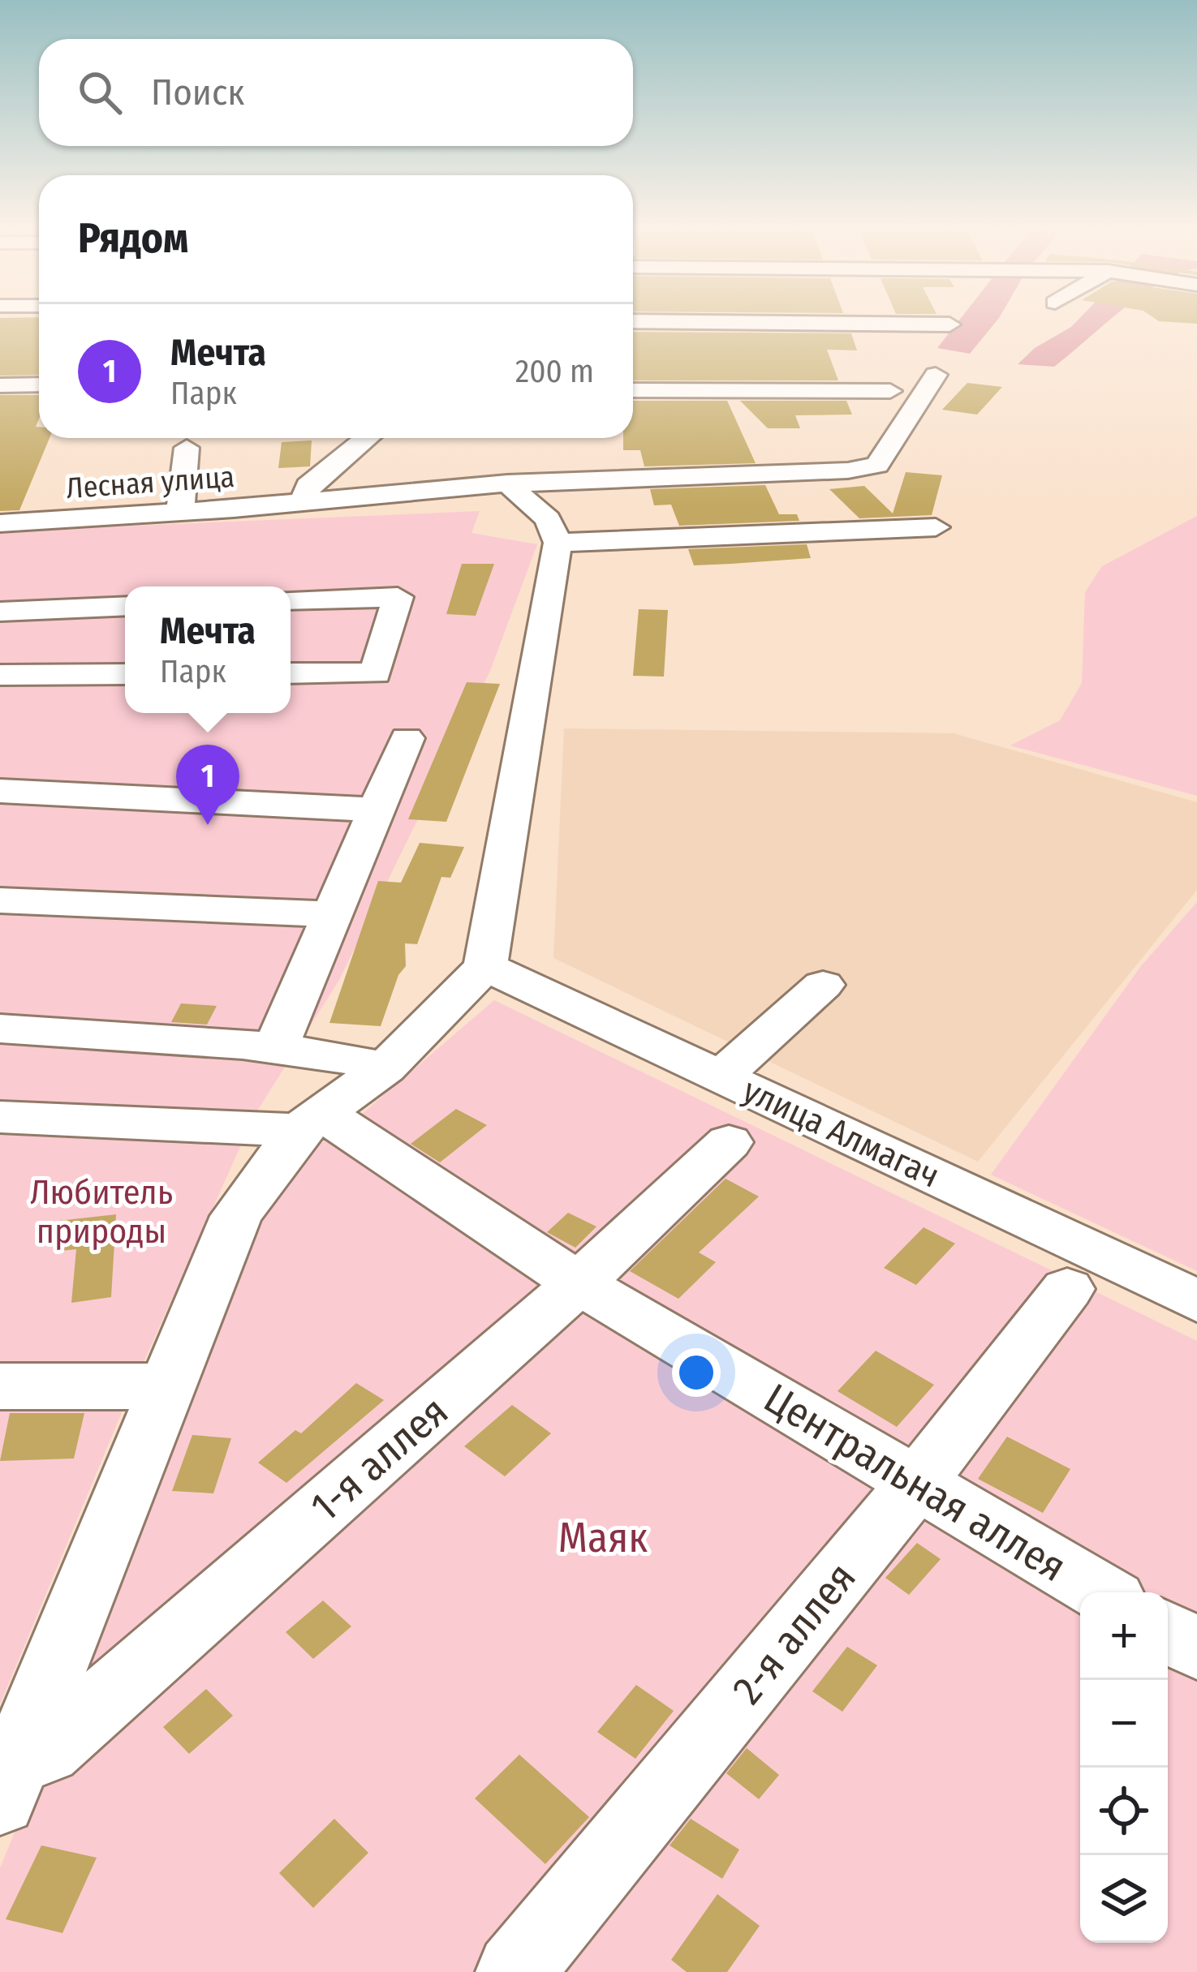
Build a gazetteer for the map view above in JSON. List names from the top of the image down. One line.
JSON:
{"streets":{"street":["Лесная улица","улица Алмагач","1-я аллея","Центральная аллея","2-я аллея"]},"crossings":[["1-я аллея","Центральная аллея"],["Центральная аллея","2-я аллея"]],"parks":["Любитель природы","Маяк"],"page":{"search":"Поиск","heading":"Рядом","list":[{"mark":"1","name":"Мечта","note":"Парк","value":"200 m"}],"popup":["Мечта","Парк"],"pins":"1","map_buttons":["+","−"]}}
